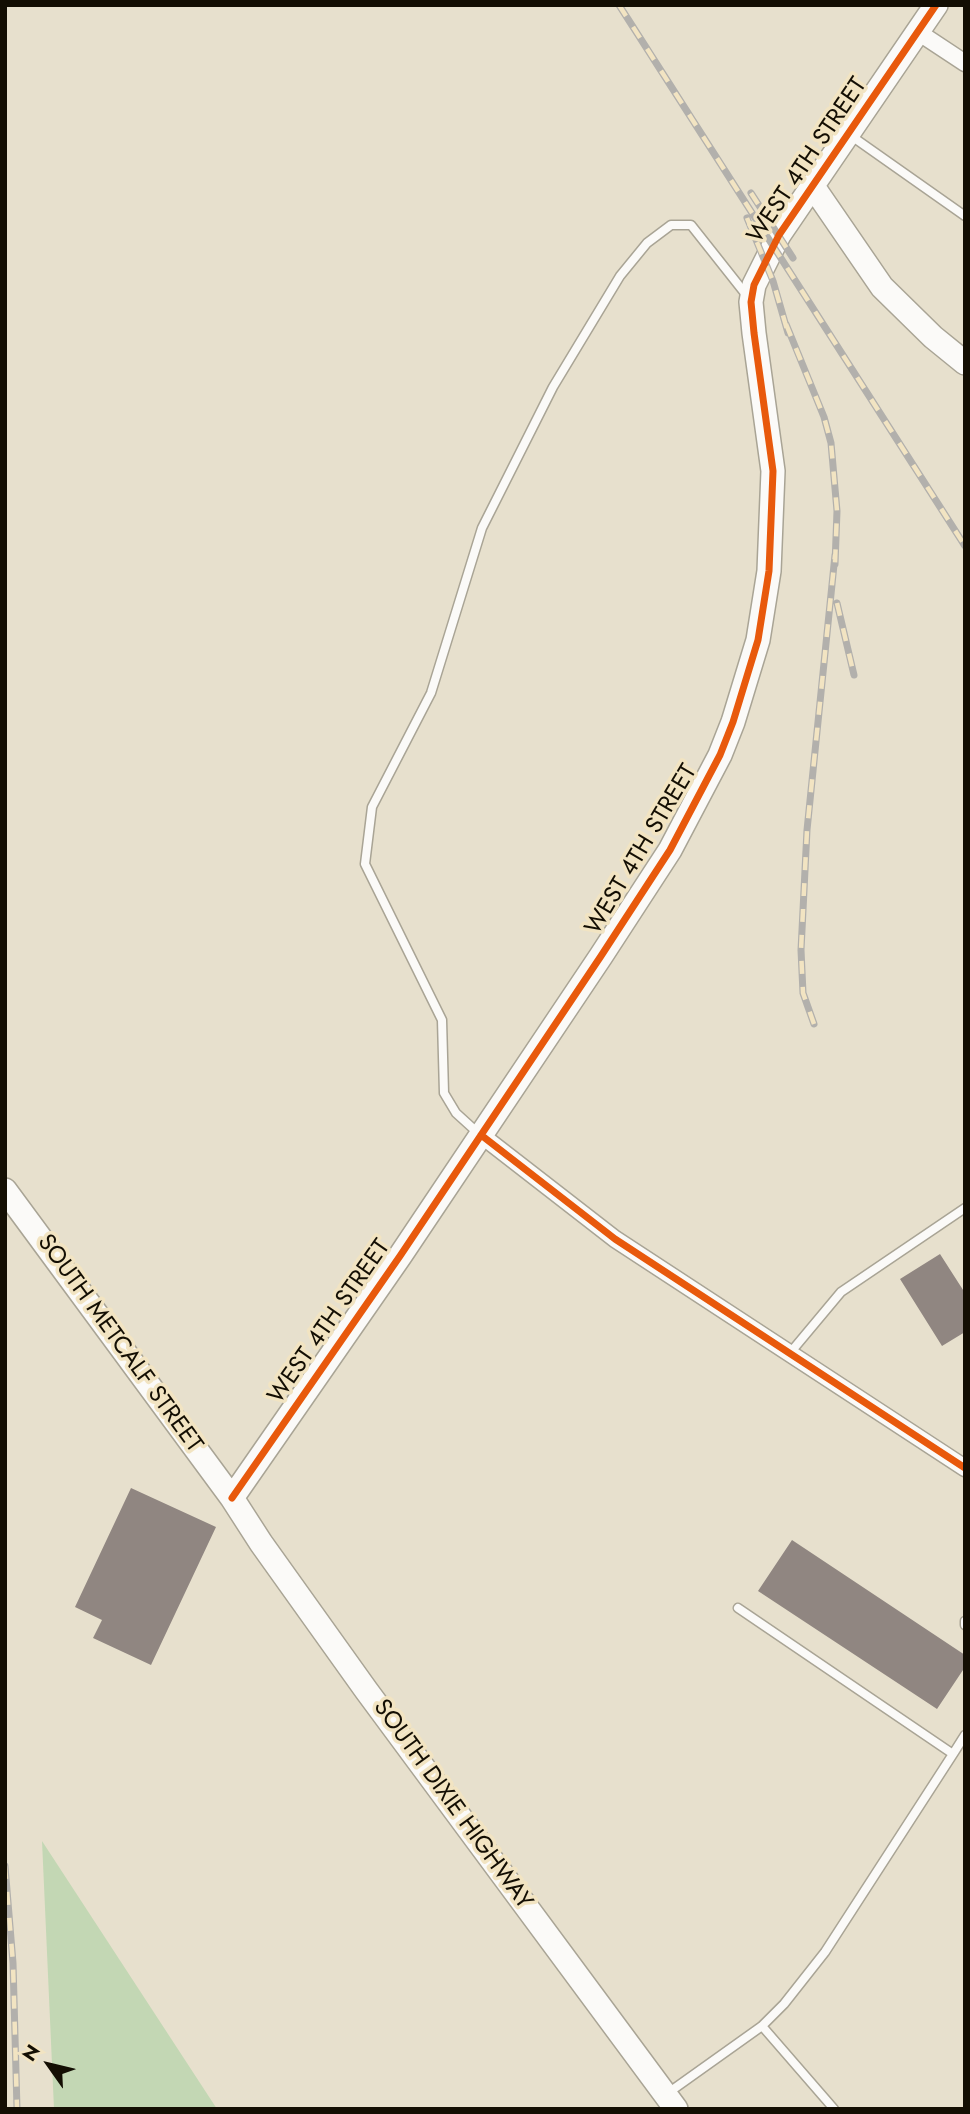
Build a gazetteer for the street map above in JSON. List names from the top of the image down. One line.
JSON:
{"streets":{"street":["WEST 4TH STREET","SOUTH METCALF STREET","SOUTH DIXIE HIGHWAY"]},"crossings":[["WEST 4TH STREET","SOUTH METCALF STREET"],["WEST 4TH STREET","SOUTH DIXIE HIGHWAY"],["SOUTH METCALF STREET","SOUTH DIXIE HIGHWAY"]],"north":"top left"}
